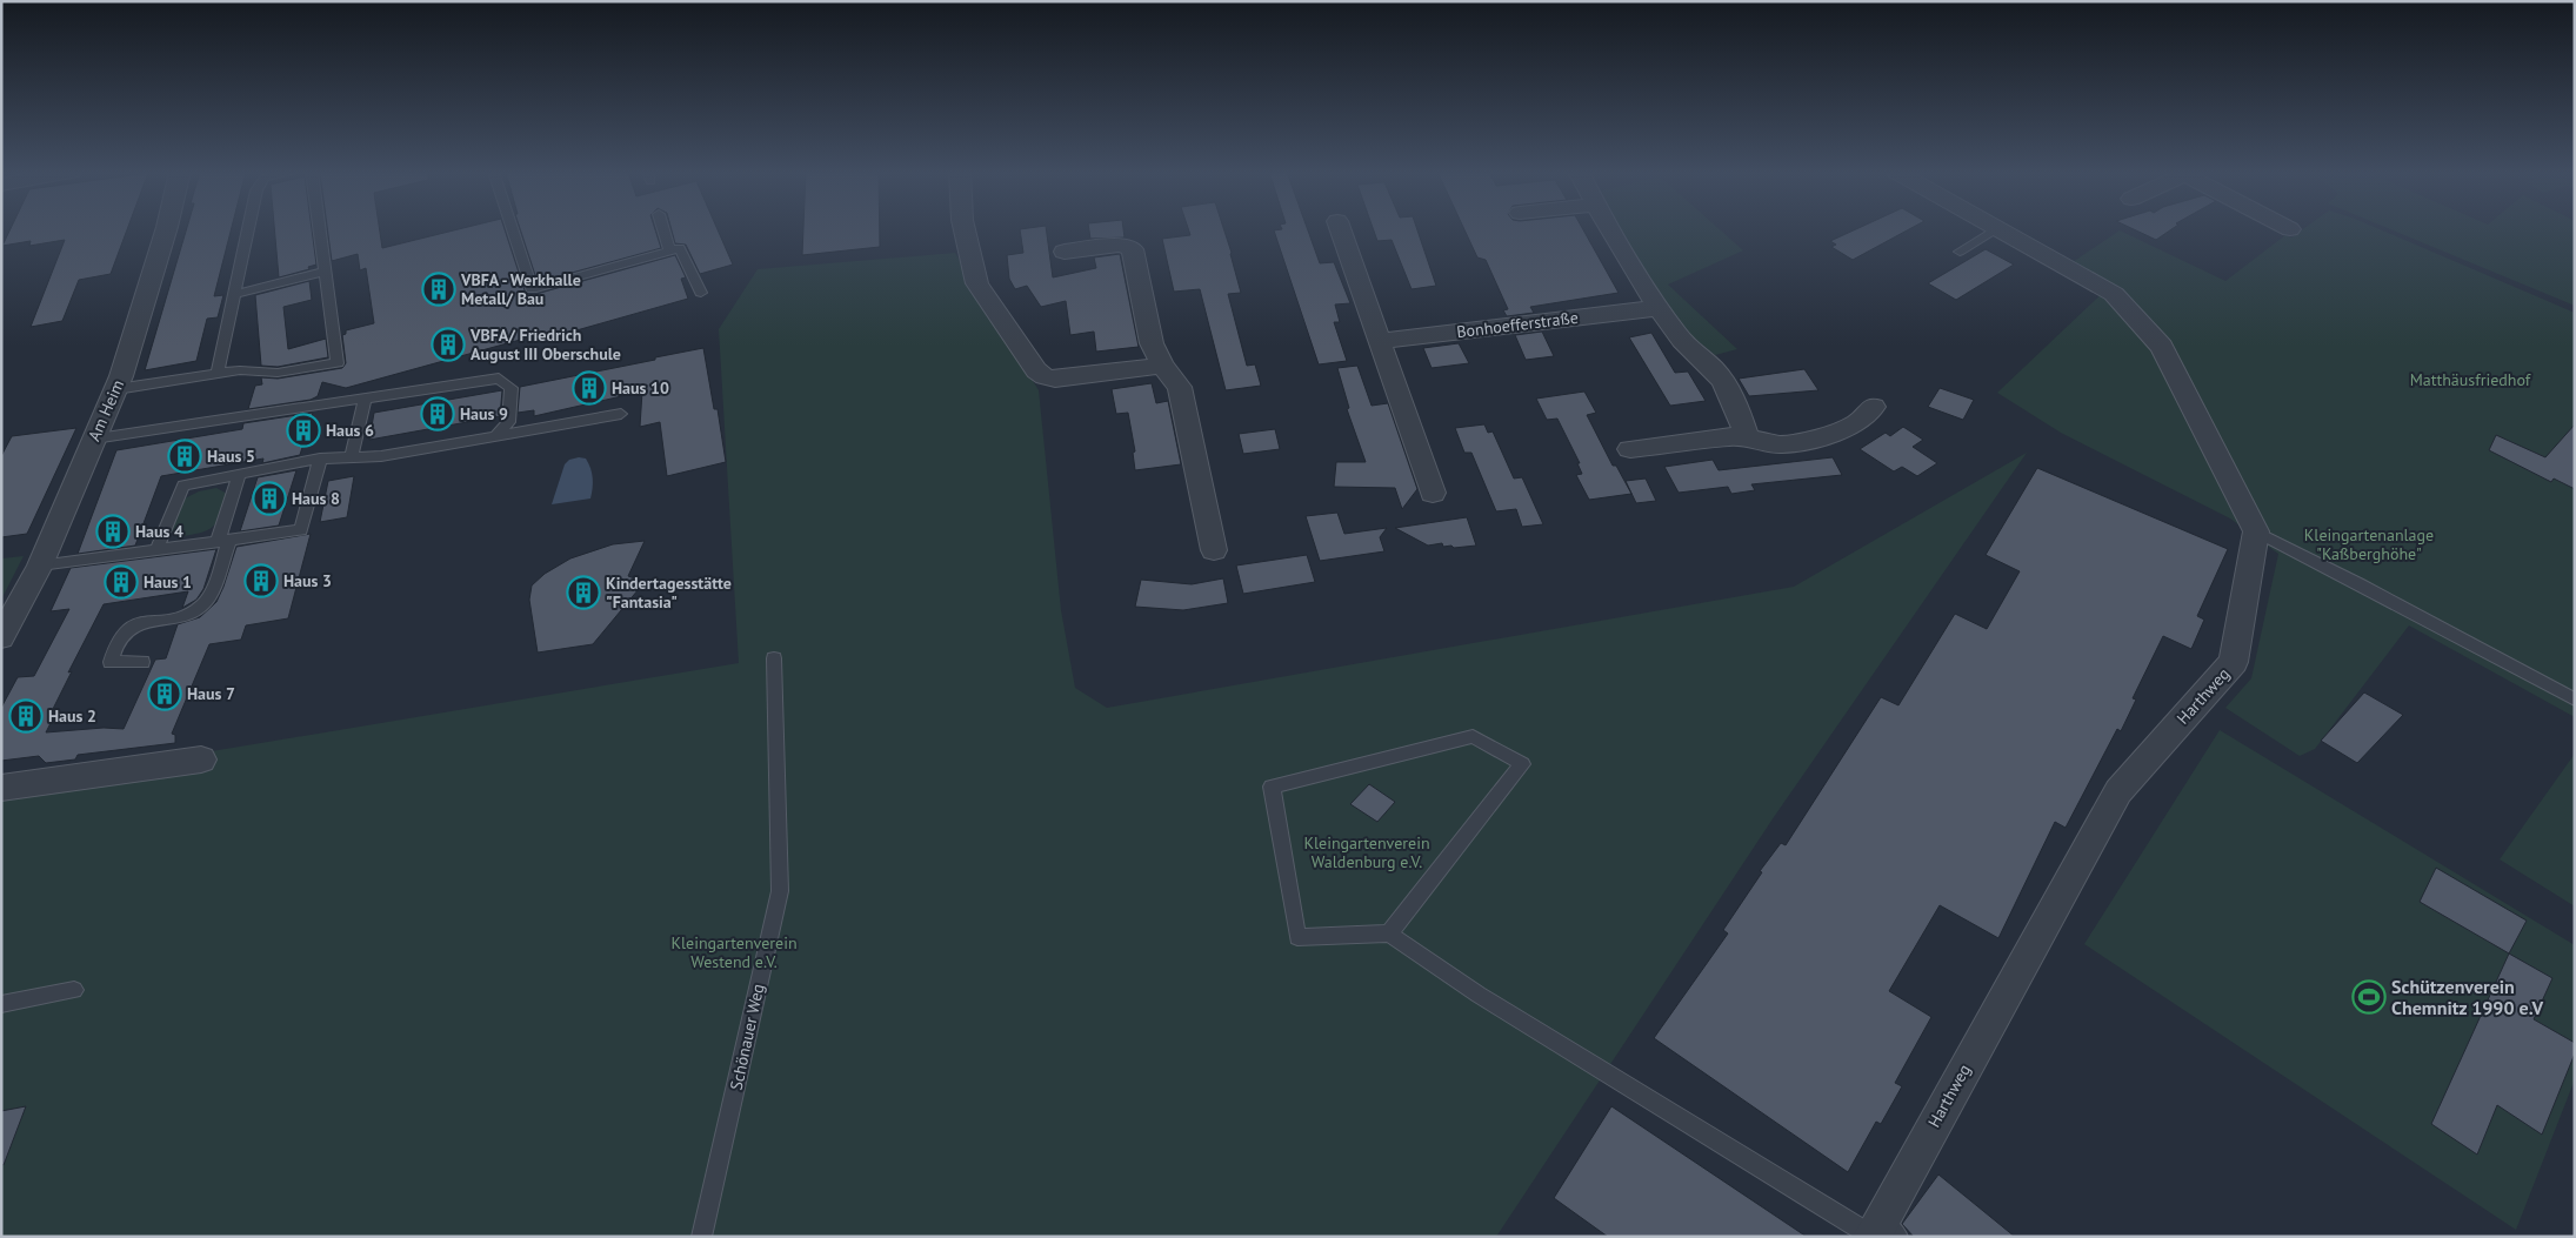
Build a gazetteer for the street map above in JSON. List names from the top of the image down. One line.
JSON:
{"streets":{"street":["Bonhoefferstraße","Am Heim","Harthweg"],"lane":["Schönauer Weg"]},"parks":["Matthäusfriedhof","Kleingartenanlage \"Kaßberghöhe\"","Kleingartenverein Waldenburg e.V.","Kleingartenverein Westend e.V."],"places":{"building":["VBFA - Werkhalle Metall/ Bau","VBFA/ Friedrich August III Oberschule","Haus 10","Haus 9","Haus 6","Haus 5","Haus 8","Haus 4","Haus 3","Haus 1","Kindertagesstätte \"Fantasia\"","Haus 7","Haus 2"],"sports":["Schützenverein Chemnitz 1990 e.V"]}}
